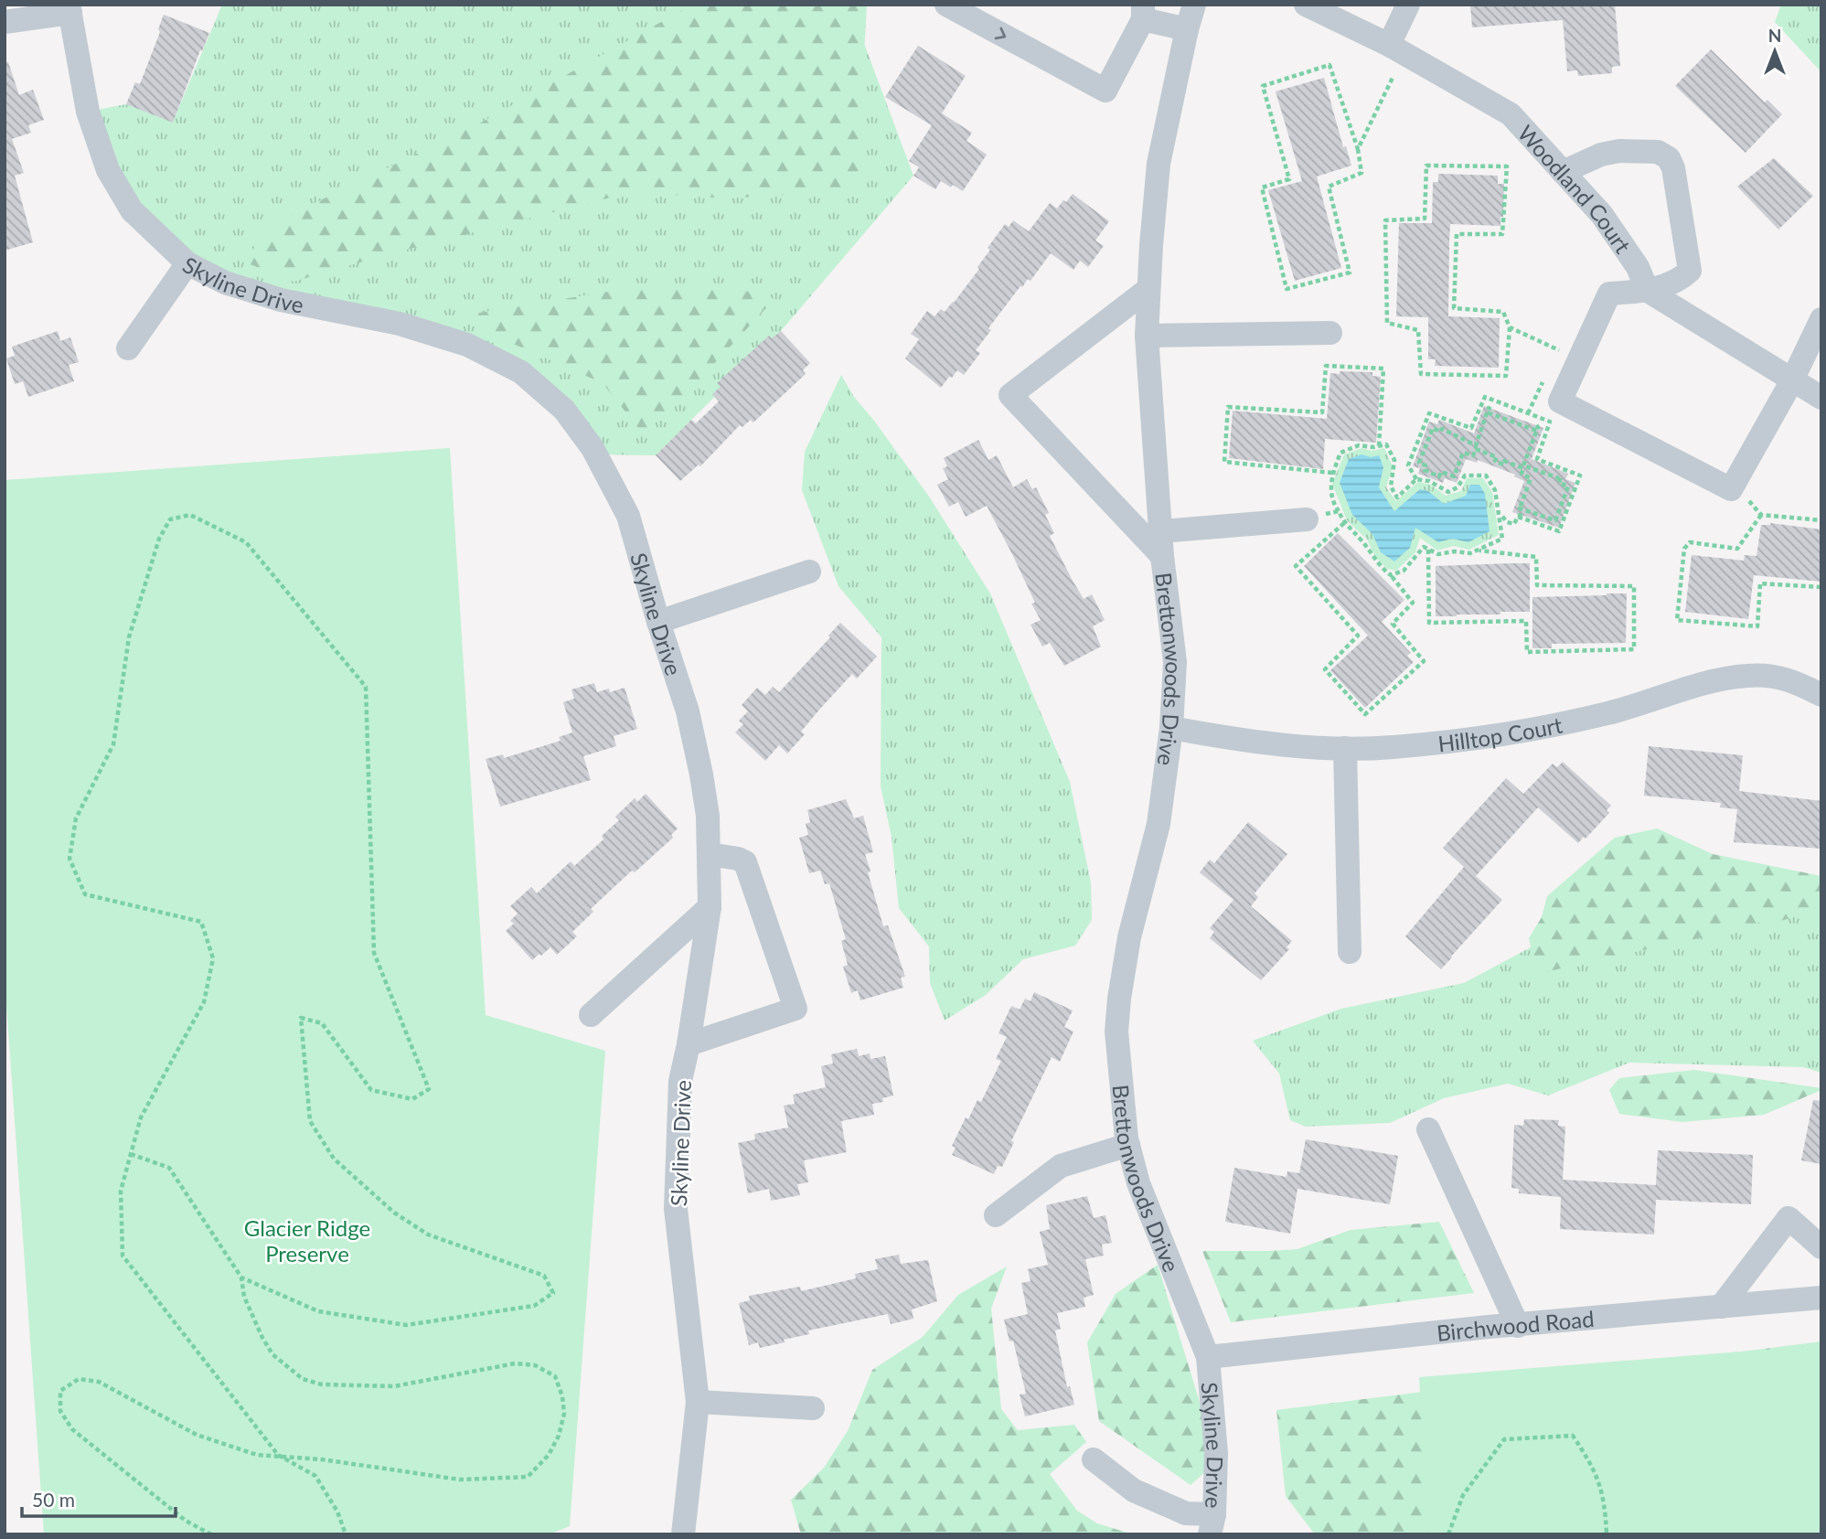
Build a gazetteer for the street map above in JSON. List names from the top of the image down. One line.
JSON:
{"streets":{"street":["Woodland Court","Skyline Drive","Brettonwoods Drive","Hilltop Court","Birchwood Road"]},"crossings":[["Skyline Drive","Brettonwoods Drive"],["Skyline Drive","Birchwood Road"],["Brettonwoods Drive","Hilltop Court"],["Brettonwoods Drive","Birchwood Road"]],"parks":["Glacier Ridge Preserve"],"scale_bar":"50 m","north":"top"}
